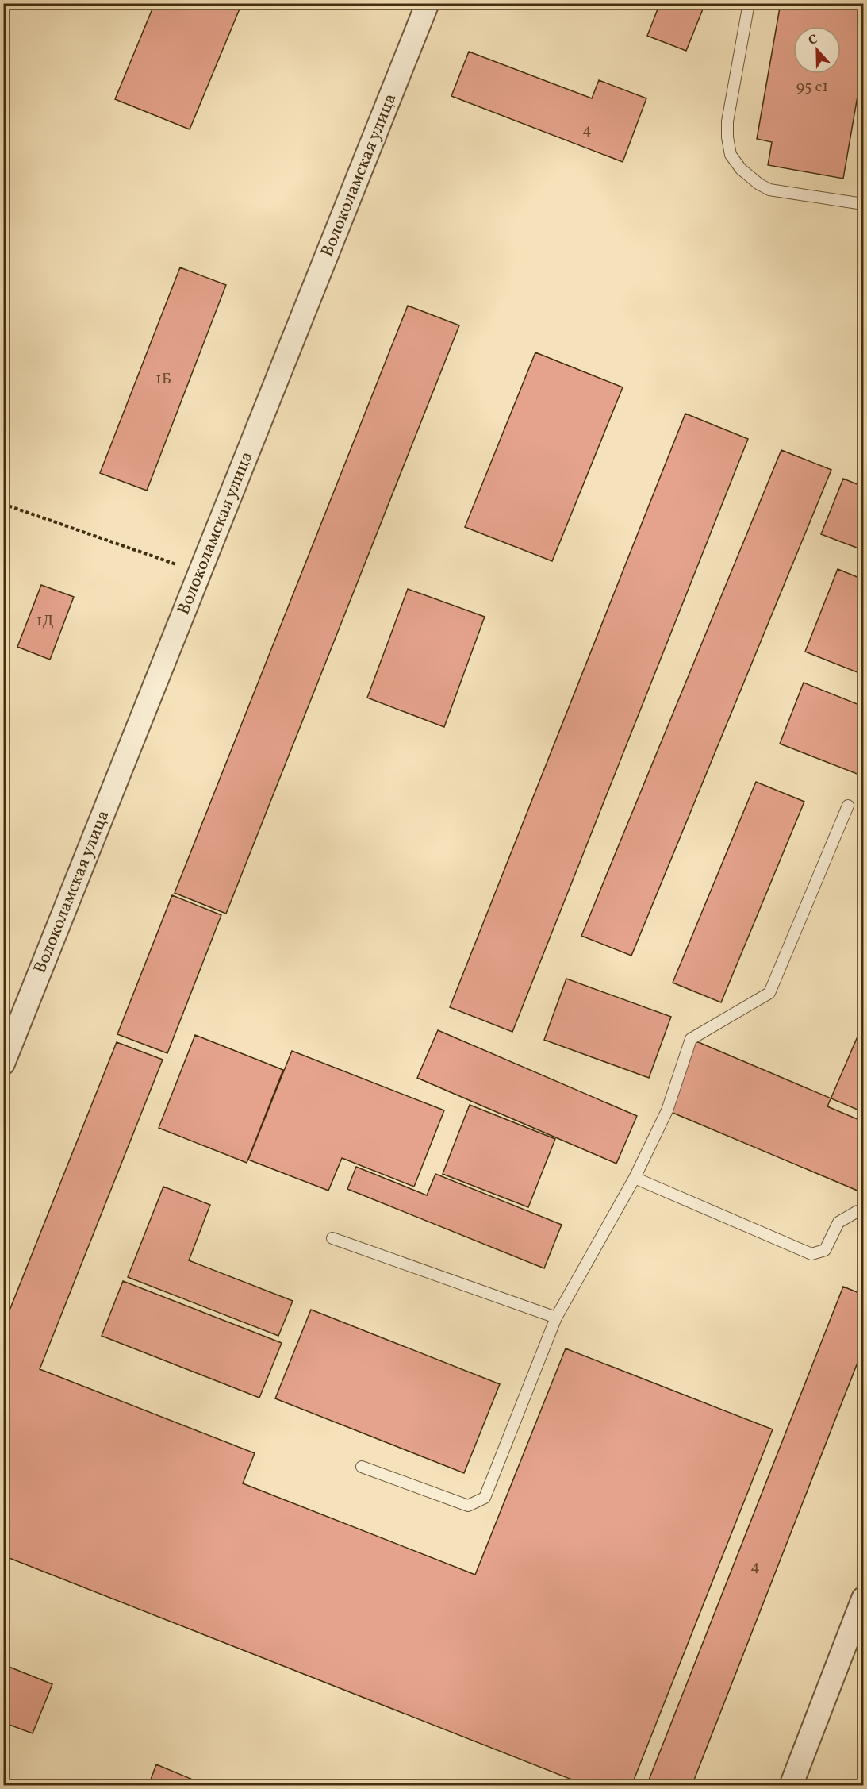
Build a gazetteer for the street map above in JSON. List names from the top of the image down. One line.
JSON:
{"streets":{"street":["Волоколамская улица"]},"house_numbers":["95 с1","4","1Б","1Д","4"],"north":"top"}
